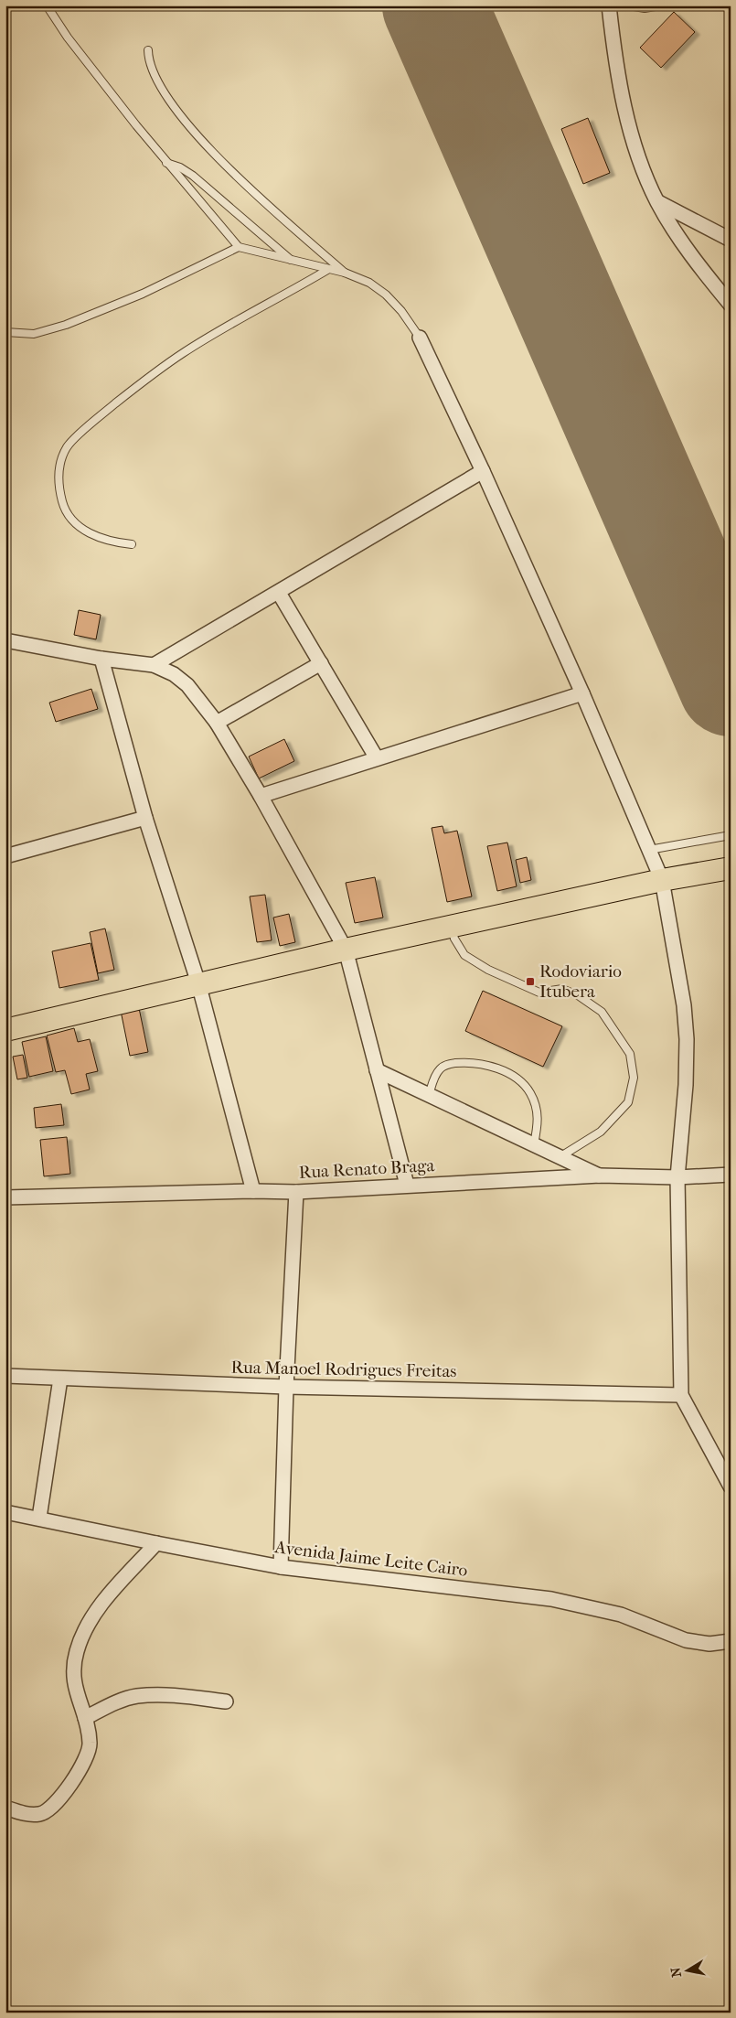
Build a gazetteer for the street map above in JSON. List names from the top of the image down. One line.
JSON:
{"streets":{"street":["Rua Renato Braga","Rua Manoel Rodrigues Freitas","Avenida Jaime Leite Cairo"]},"places":{"transit":["Rodoviario Itubera"]},"north":"left"}
